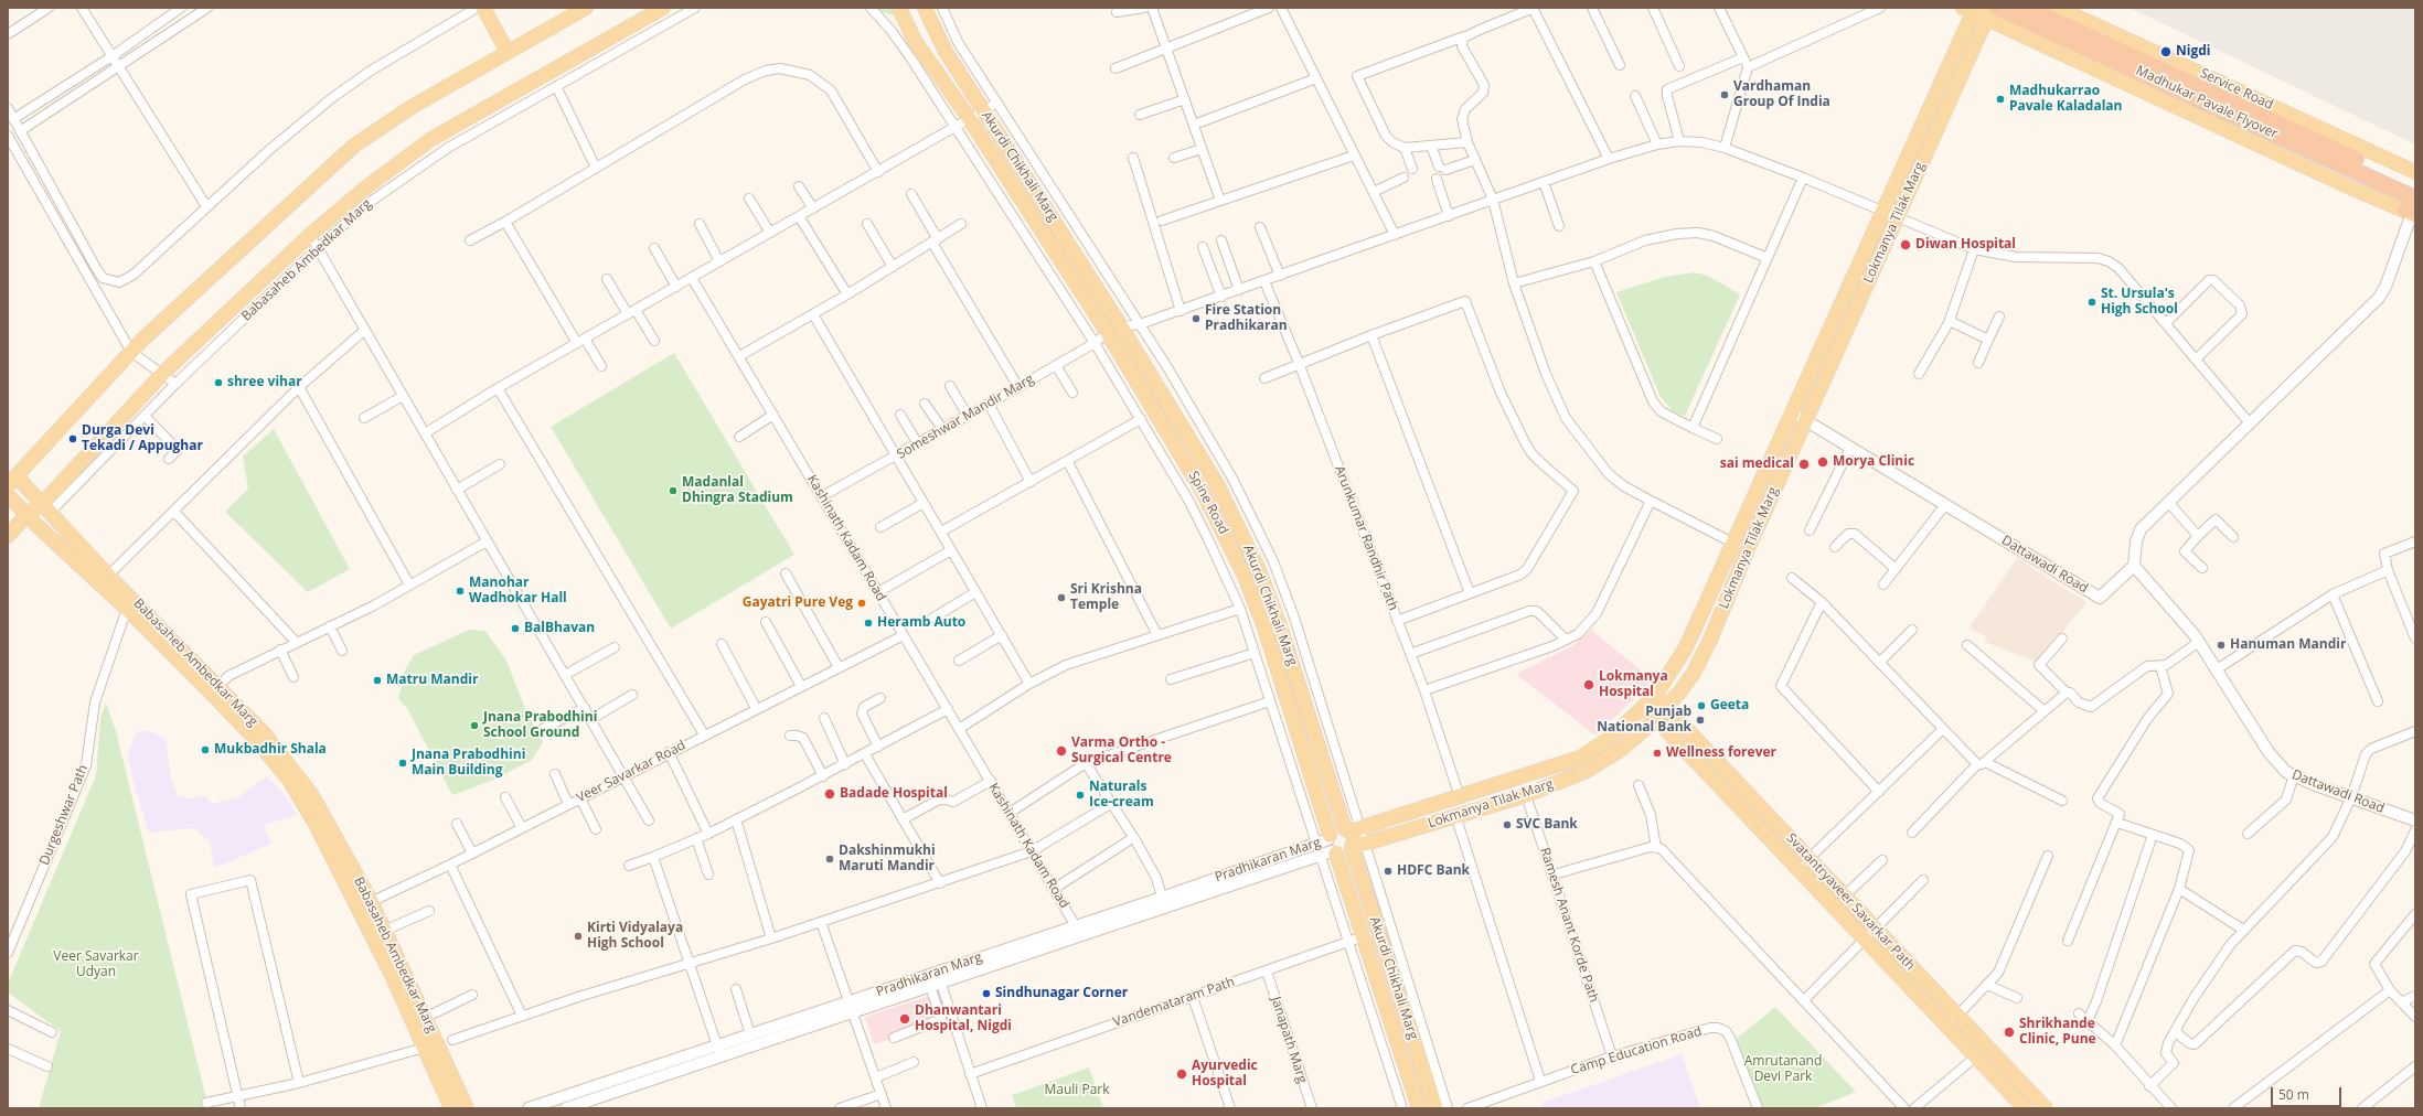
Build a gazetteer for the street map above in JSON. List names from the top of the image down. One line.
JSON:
{"streets":{"highway":["Madhukar Pavale Flyover"],"main road":["Service Road","Akurdi Chikhali Marg","Lokmanya Tilak Marg","Babasaheb Ambedkar Marg","Spine Road","Svatantryaveer Savarkar Path"],"street":["Someshwar Mandir Marg","Kashinath Kadam Road","Arunkumar Randhir Path","Dattawadi Road","Veer Savarkar Road","Durgeshwar Path","Pradhikaran Marg","Ramesh Anant Korde Path","Vandemataram Path","Janapath Marg","Camp Education Road"]},"crossings":[["Madhukar Pavale Flyover","Lokmanya Tilak Marg"],["Akurdi Chikhali Marg","Lokmanya Tilak Marg"],["Akurdi Chikhali Marg","Someshwar Mandir Marg"],["Akurdi Chikhali Marg","Spine Road"],["Akurdi Chikhali Marg","Pradhikaran Marg"],["Akurdi Chikhali Marg","Vandemataram Path"],["Lokmanya Tilak Marg","Arunkumar Randhir Path"],["Lokmanya Tilak Marg","Dattawadi Road"],["Lokmanya Tilak Marg","Svatantryaveer Savarkar Path"],["Lokmanya Tilak Marg","Ramesh Anant Korde Path"],["Babasaheb Ambedkar Marg","Veer Savarkar Road"],["Babasaheb Ambedkar Marg","Durgeshwar Path"],["Someshwar Mandir Marg","Spine Road"],["Someshwar Mandir Marg","Kashinath Kadam Road"],["Spine Road","Pradhikaran Marg"],["Kashinath Kadam Road","Veer Savarkar Road"],["Kashinath Kadam Road","Pradhikaran Marg"],["Ramesh Anant Korde Path","Camp Education Road"],["Vandemataram Path","Janapath Marg"]],"parks":["Veer Savarkar Udyan","Amrutanand Devi Park","Mauli Park"],"places":["Nigdi","Vardhaman Group Of India","Madhukarrao Pavale Kaladalan","Diwan Hospital","St. Ursula's High School","Fire Station Pradhikaran","shree vihar","Durga Devi Tekadi / Appughar","Morya Clinic","sai medical","Madanlal Dhingra Stadium","Manohar Wadhokar Hall","Sri Krishna Temple","Gayatri Pure Veg","Heramb Auto","BalBhavan","Hanuman Mandir","Matru Mandir","Lokmanya Hospital","Geeta","Punjab National Bank","Jnana Prabodhini School Ground","Mukbadhir Shala","Varma Ortho - Surgical Centre","Wellness forever","Jnana Prabodhini Main Building","Badade Hospital","Naturals Ice-cream","SVC Bank","Dakshinmukhi Maruti Mandir","HDFC Bank","Kirti Vidyalaya High School","Sindhunagar Corner","Dhanwantari Hospital, Nigdi","Shrikhande Clinic, Pune","Ayurvedic Hospital"],"scale_bar":"50 m"}
